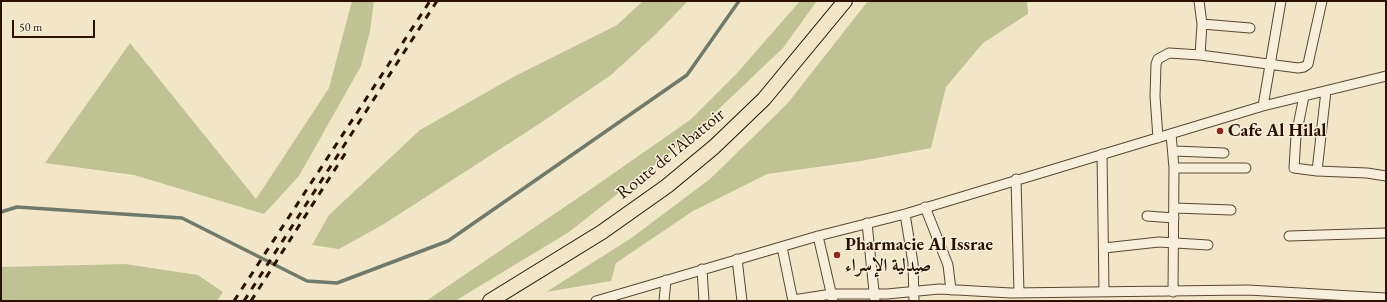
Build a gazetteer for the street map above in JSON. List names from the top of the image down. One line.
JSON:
{"streets":{"main road":["Route de l’Abattoir"]},"places":["Cafe Al Hilal","Pharmacie Al Issrae صيدلية الإسراء"],"scale_bar":"50 m"}
